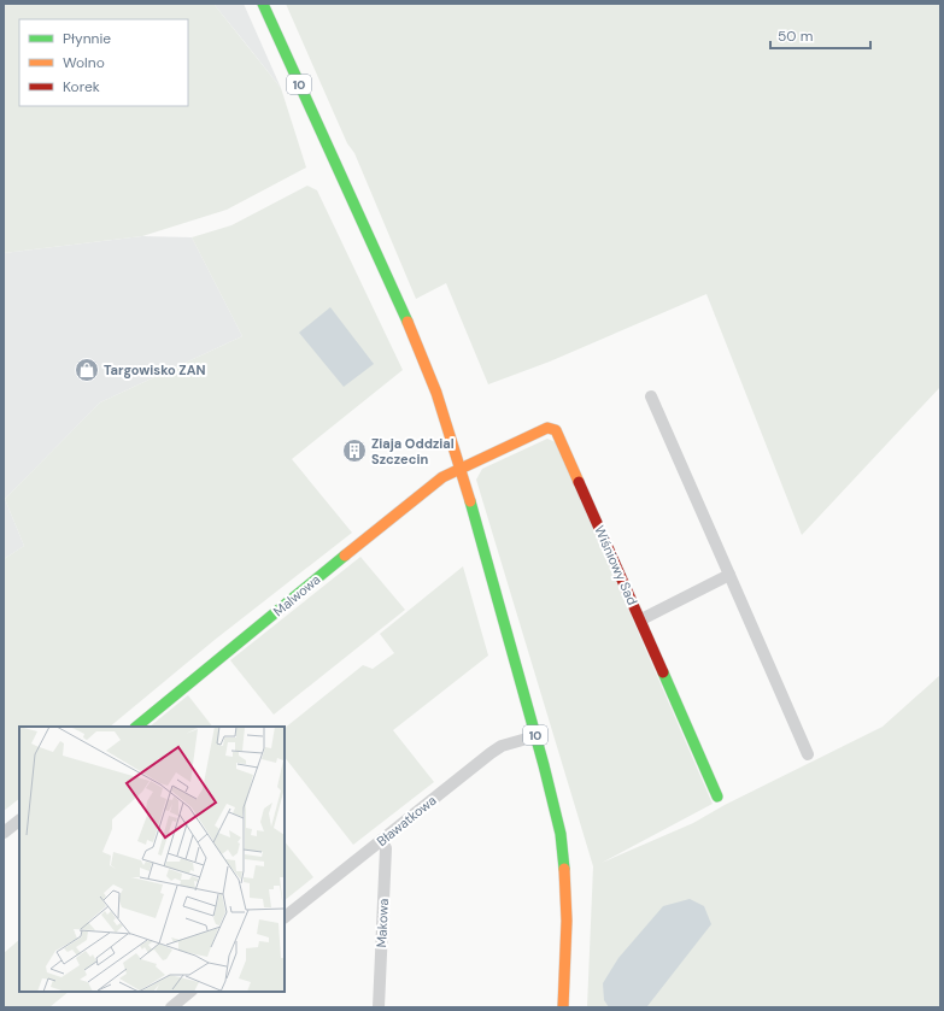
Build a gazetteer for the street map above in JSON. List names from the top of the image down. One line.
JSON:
{"streets":{"main road":["10","Wiśniowy Sad","Malwowa"],"street":["Bławatkowa","Makowa"]},"crossings":[["10","Wiśniowy Sad"],["10","Malwowa"],["10","Bławatkowa"],["Wiśniowy Sad","Malwowa"],["Bławatkowa","Makowa"]],"places":{"shop":["Targowisko ZAN"],"building":["Ziaja Oddzial Szczecin"]},"legend":["Płynnie","Wolno","Korek"],"scale_bar":"50 m"}
